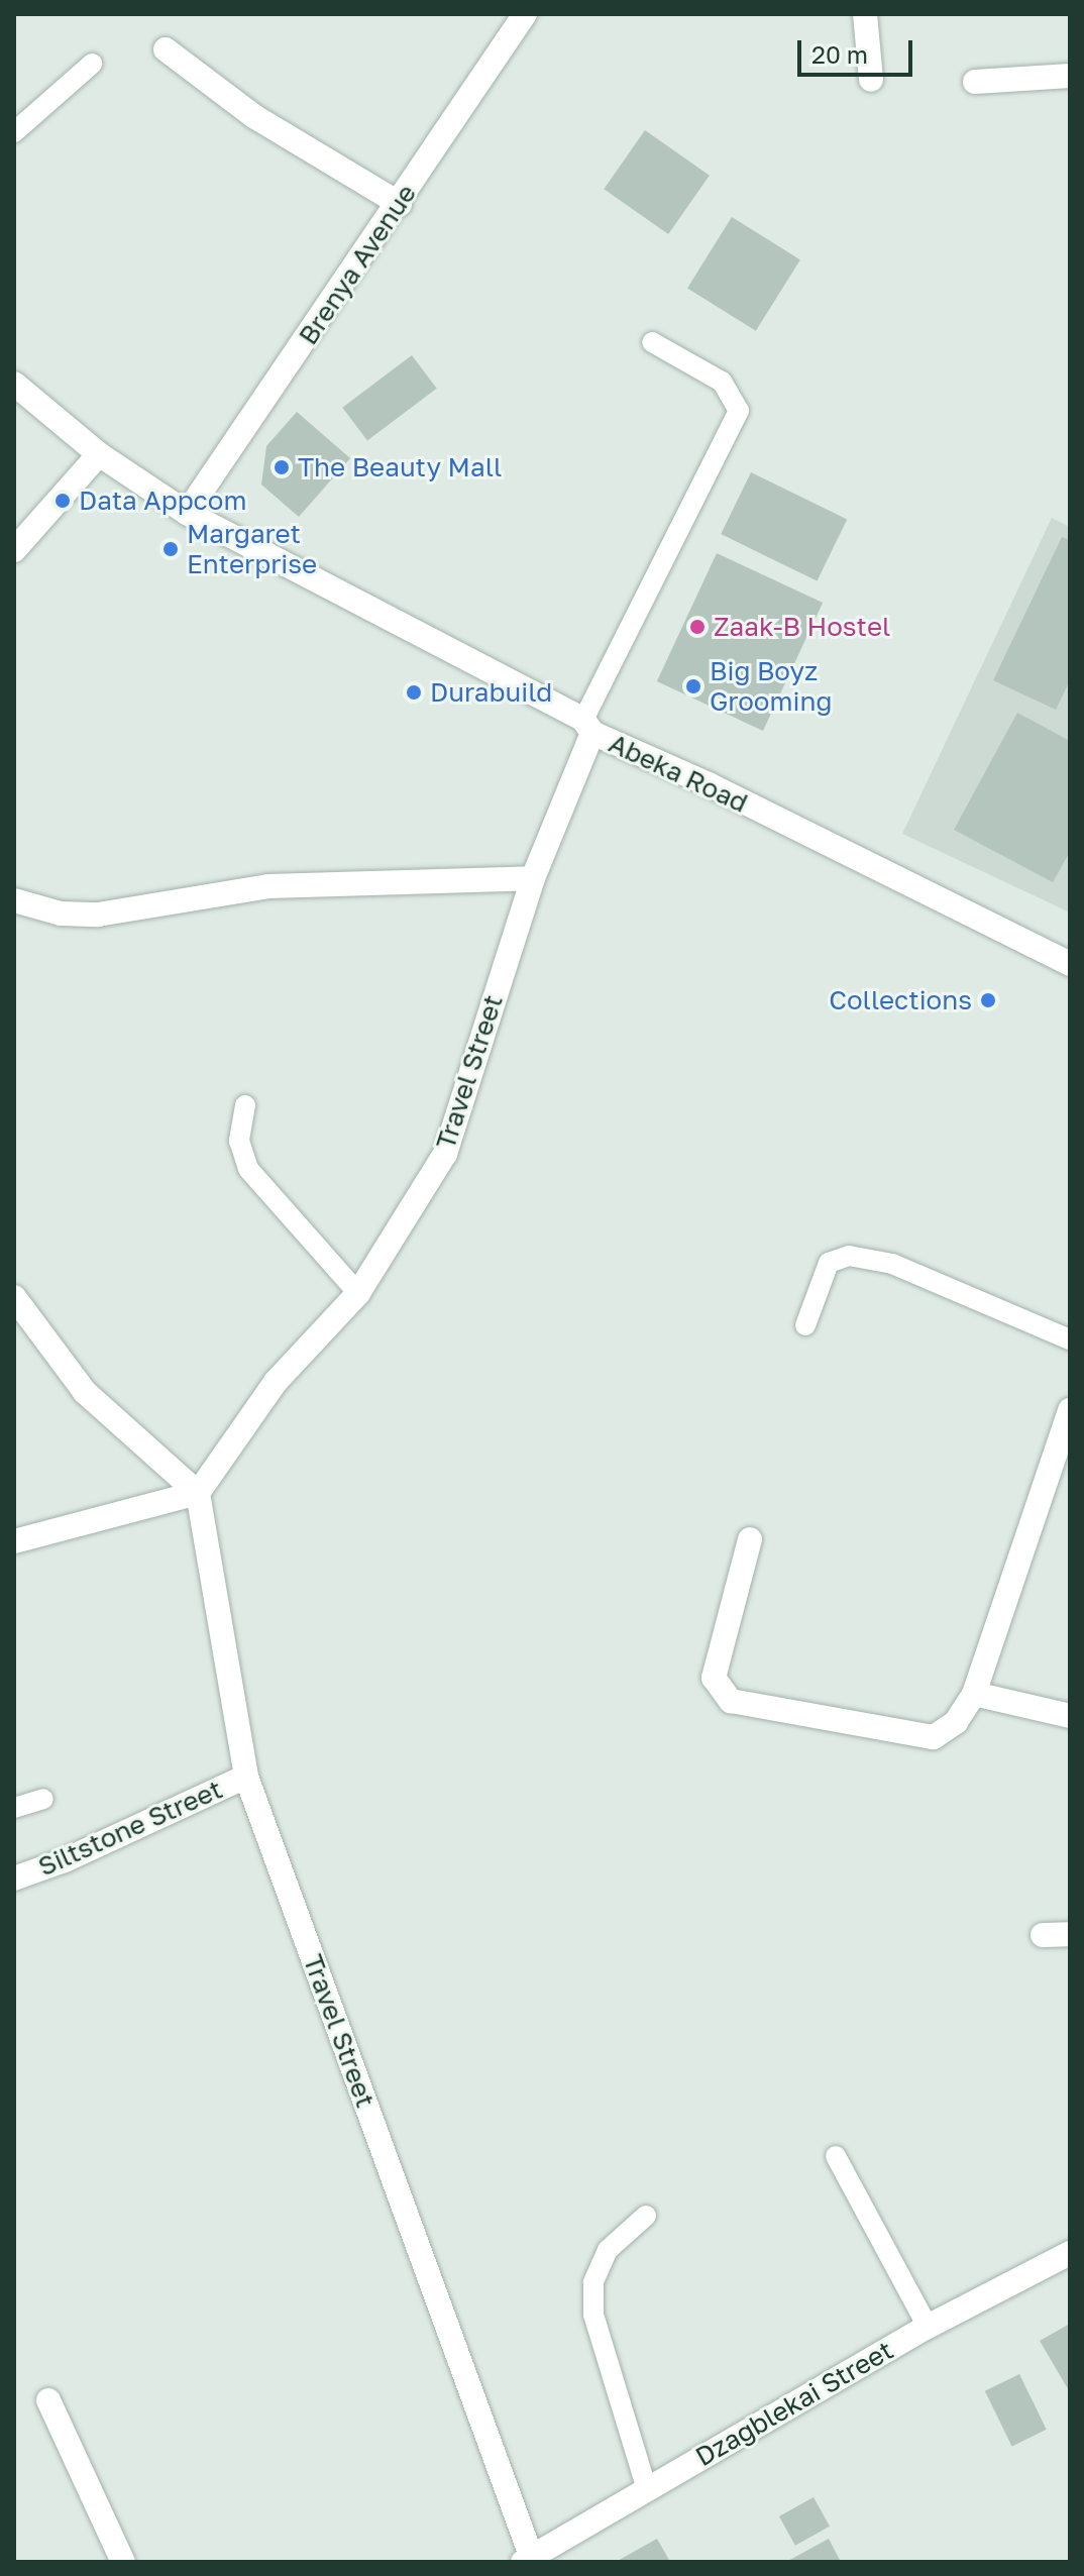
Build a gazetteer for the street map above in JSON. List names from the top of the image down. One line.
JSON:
{"streets":{"street":["Brenya Avenue","Abeka Road","Travel Street","Siltstone Street","Dzagblekai Street"]},"crossings":[["Brenya Avenue","Abeka Road"],["Abeka Road","Travel Street"],["Travel Street","Siltstone Street"],["Travel Street","Dzagblekai Street"]],"places":["The Beauty Mall","Data Appcom","Margaret Enterprise","Zaak-B Hostel","Big Boyz Grooming","Durabuild","Collections"],"scale_bar":"20 m"}
